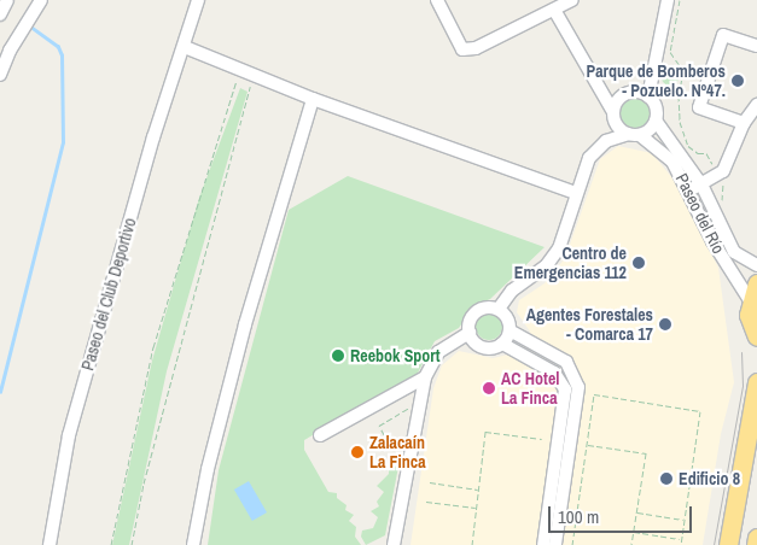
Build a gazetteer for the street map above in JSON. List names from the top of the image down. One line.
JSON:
{"streets":{"street":["Paseo del Río","Paseo del Club Deportivo"]},"places":["Parque de Bomberos - Pozuelo. Nº47.","Centro de Emergencias 112","Agentes Forestales - Comarca 17","Reebok Sport","AC Hotel La Finca","Zalacaín La Finca","Edificio 8"],"scale_bar":"100 m"}
